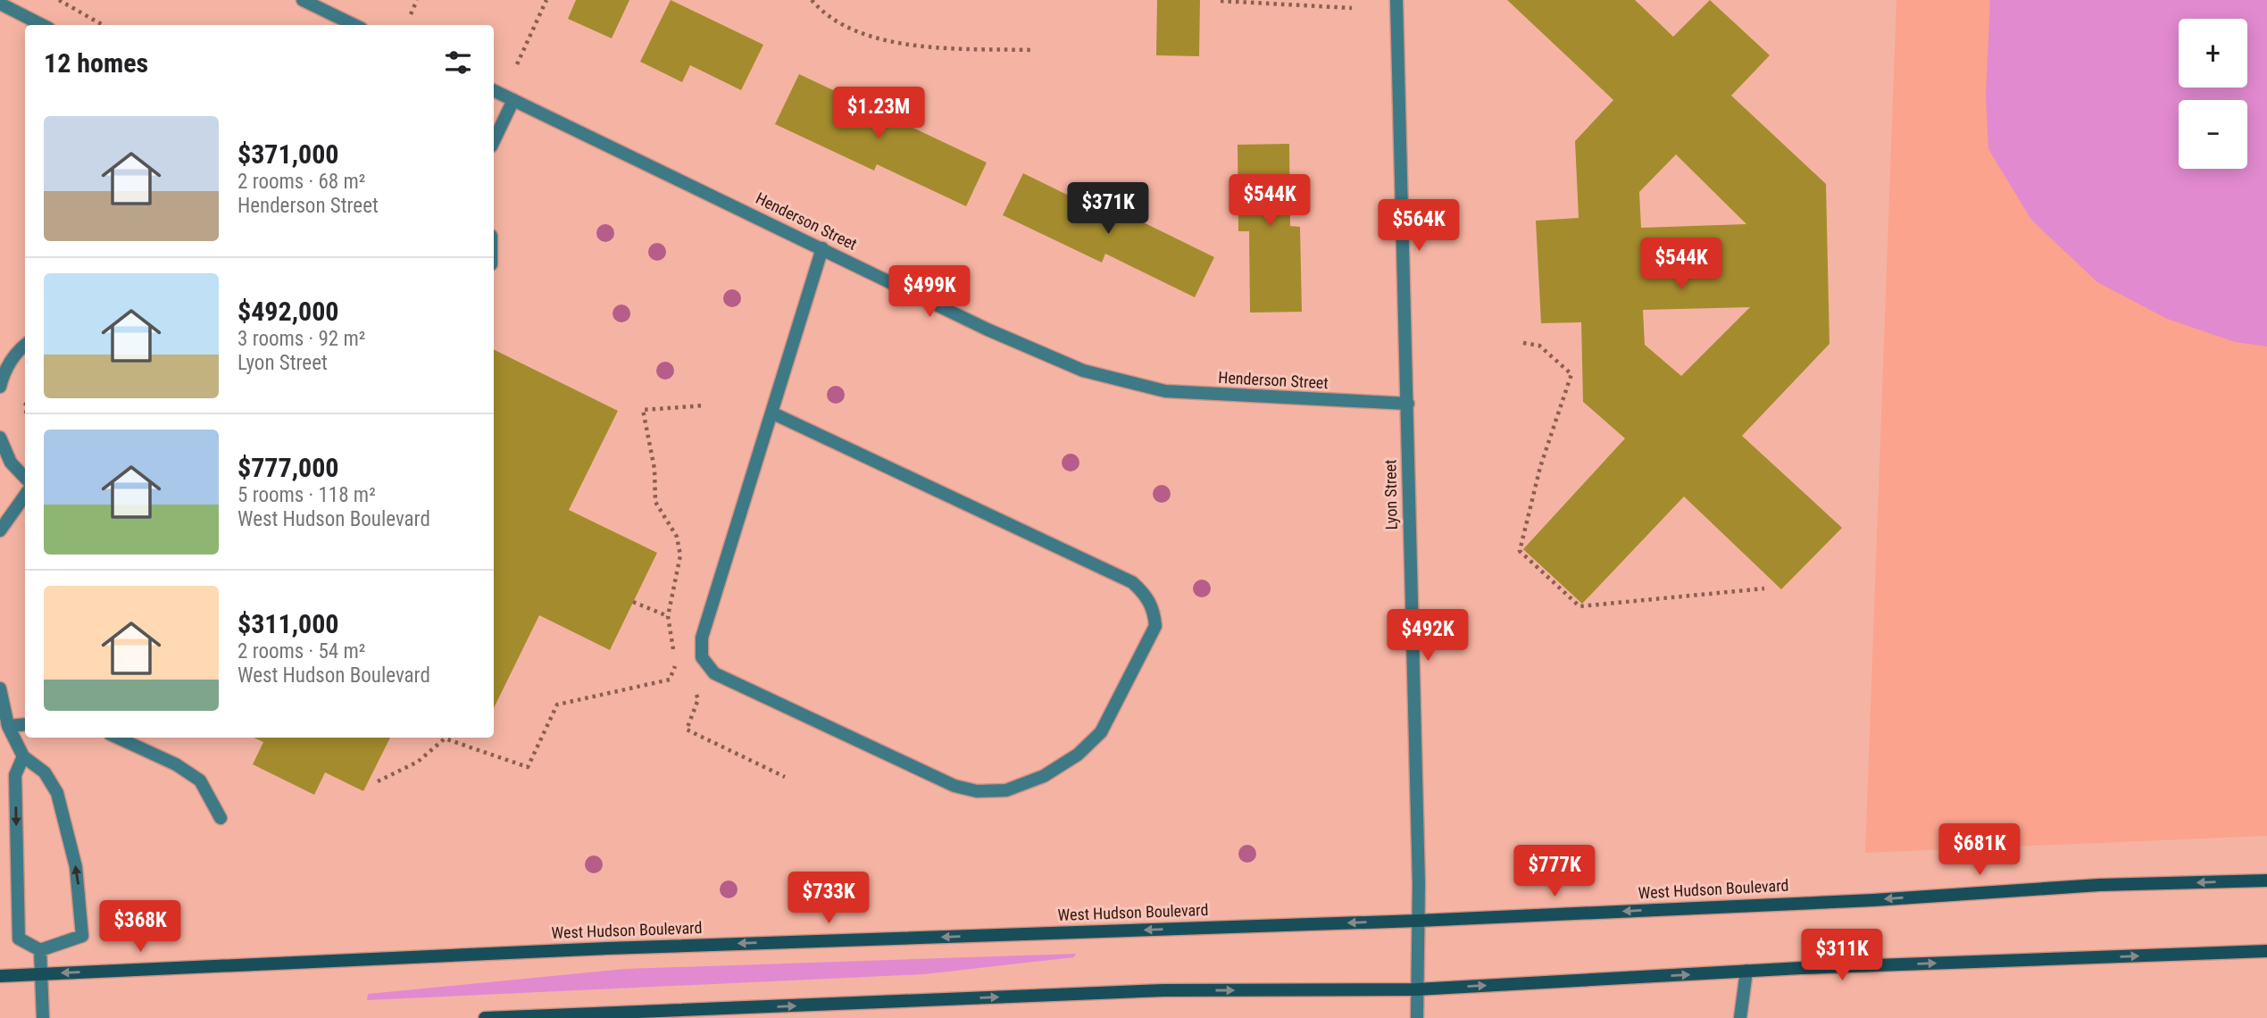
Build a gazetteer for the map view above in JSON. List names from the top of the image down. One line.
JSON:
{"streets":{"main road":["West Hudson Boulevard"],"street":["Henderson Street","Lyon Street"]},"crossings":[["Henderson Street","Lyon Street"],["Lyon Street","West Hudson Boulevard"]],"page":{"map_buttons":["+","−"],"heading":"12 homes","price":["$1.23M","$544K","$371K","$564K","$544K","$499K","$492K","$681K","$777K","$733K","$368K","$311K"],"list":[{"name":"$371,000","note":"2 rooms · 68 m² · Henderson Street"},{"name":"$492,000","note":"3 rooms · 92 m² · Lyon Street"},{"name":"$777,000","note":"5 rooms · 118 m² · West Hudson Boulevard"},{"name":"$311,000","note":"2 rooms · 54 m² · West Hudson Boulevard"}]}}
